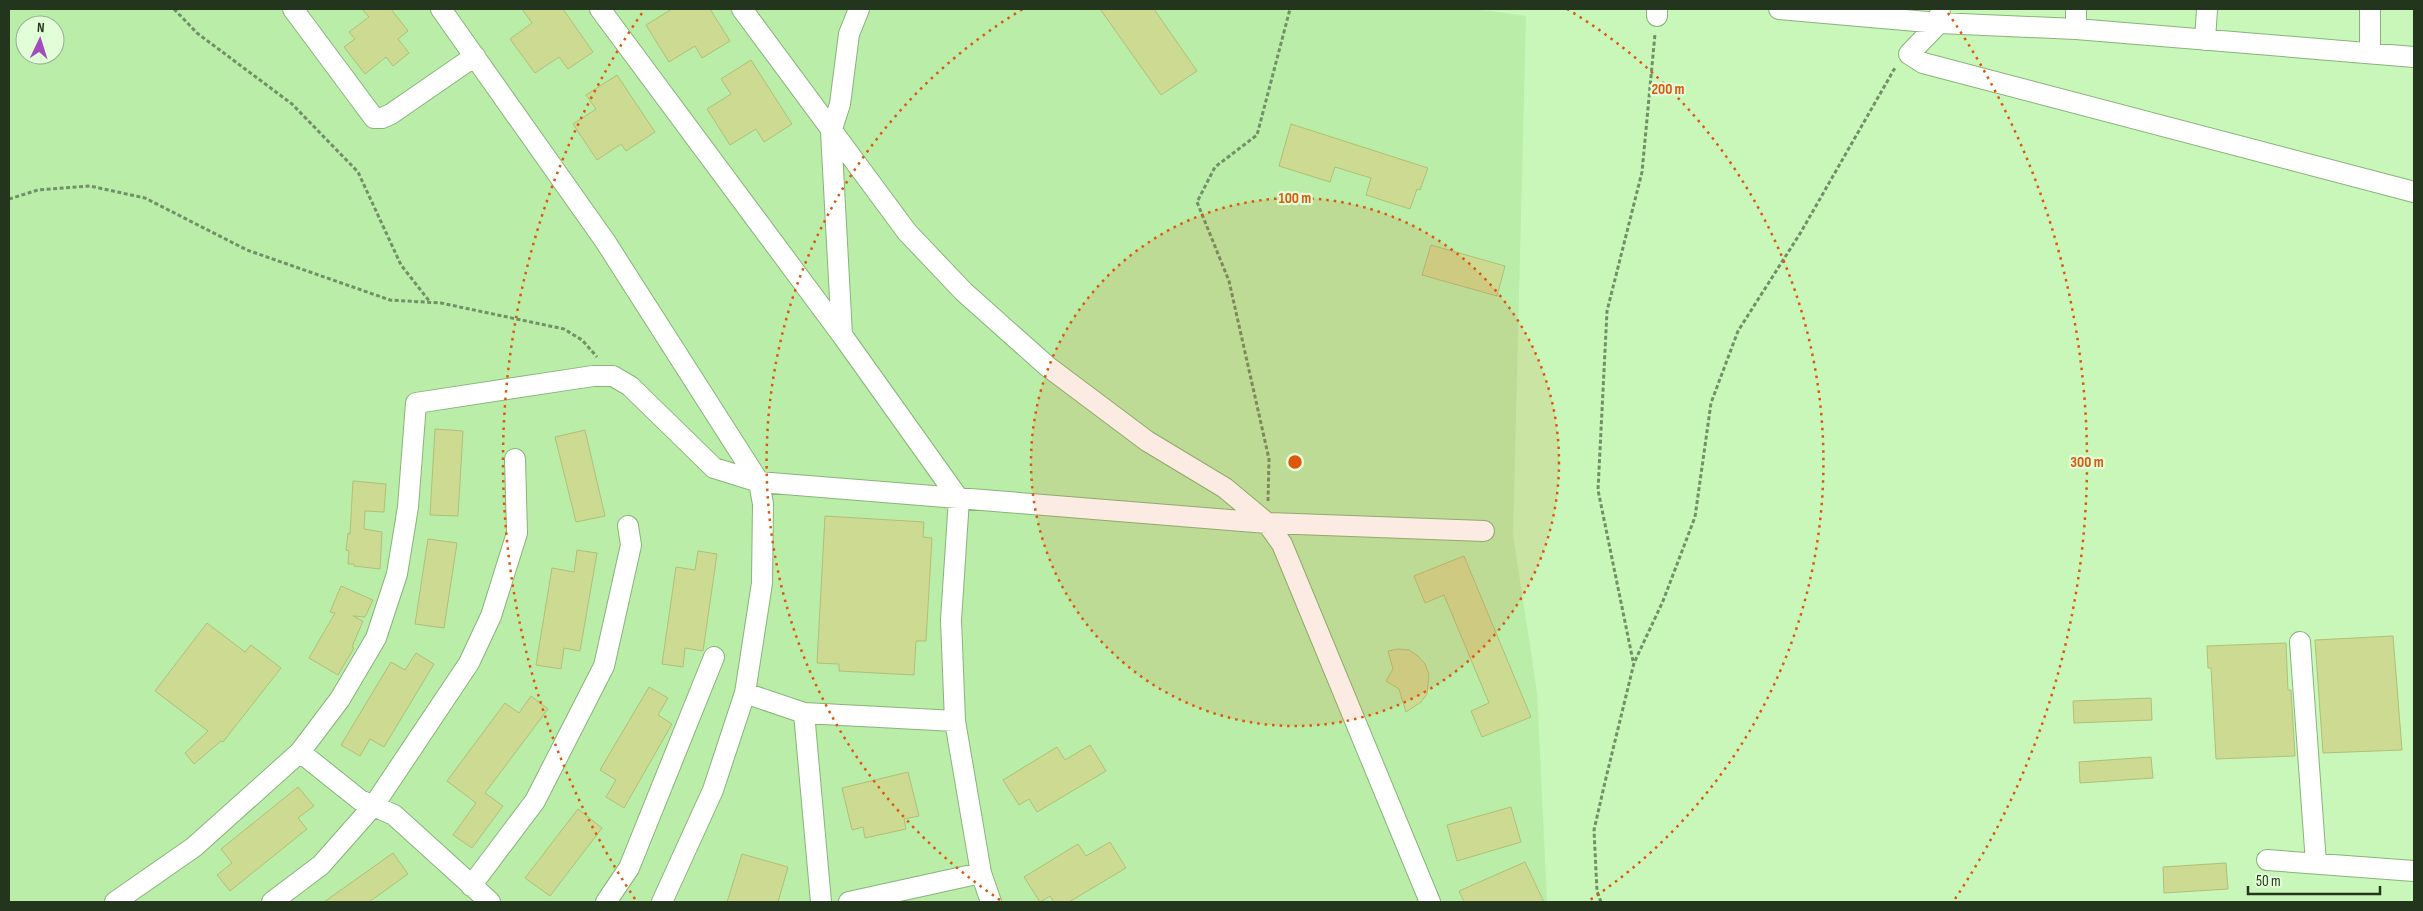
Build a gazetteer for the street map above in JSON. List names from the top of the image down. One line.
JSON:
{"scale_bar":"50 m","north":"top","rings":["200 m","100 m","300 m"]}
